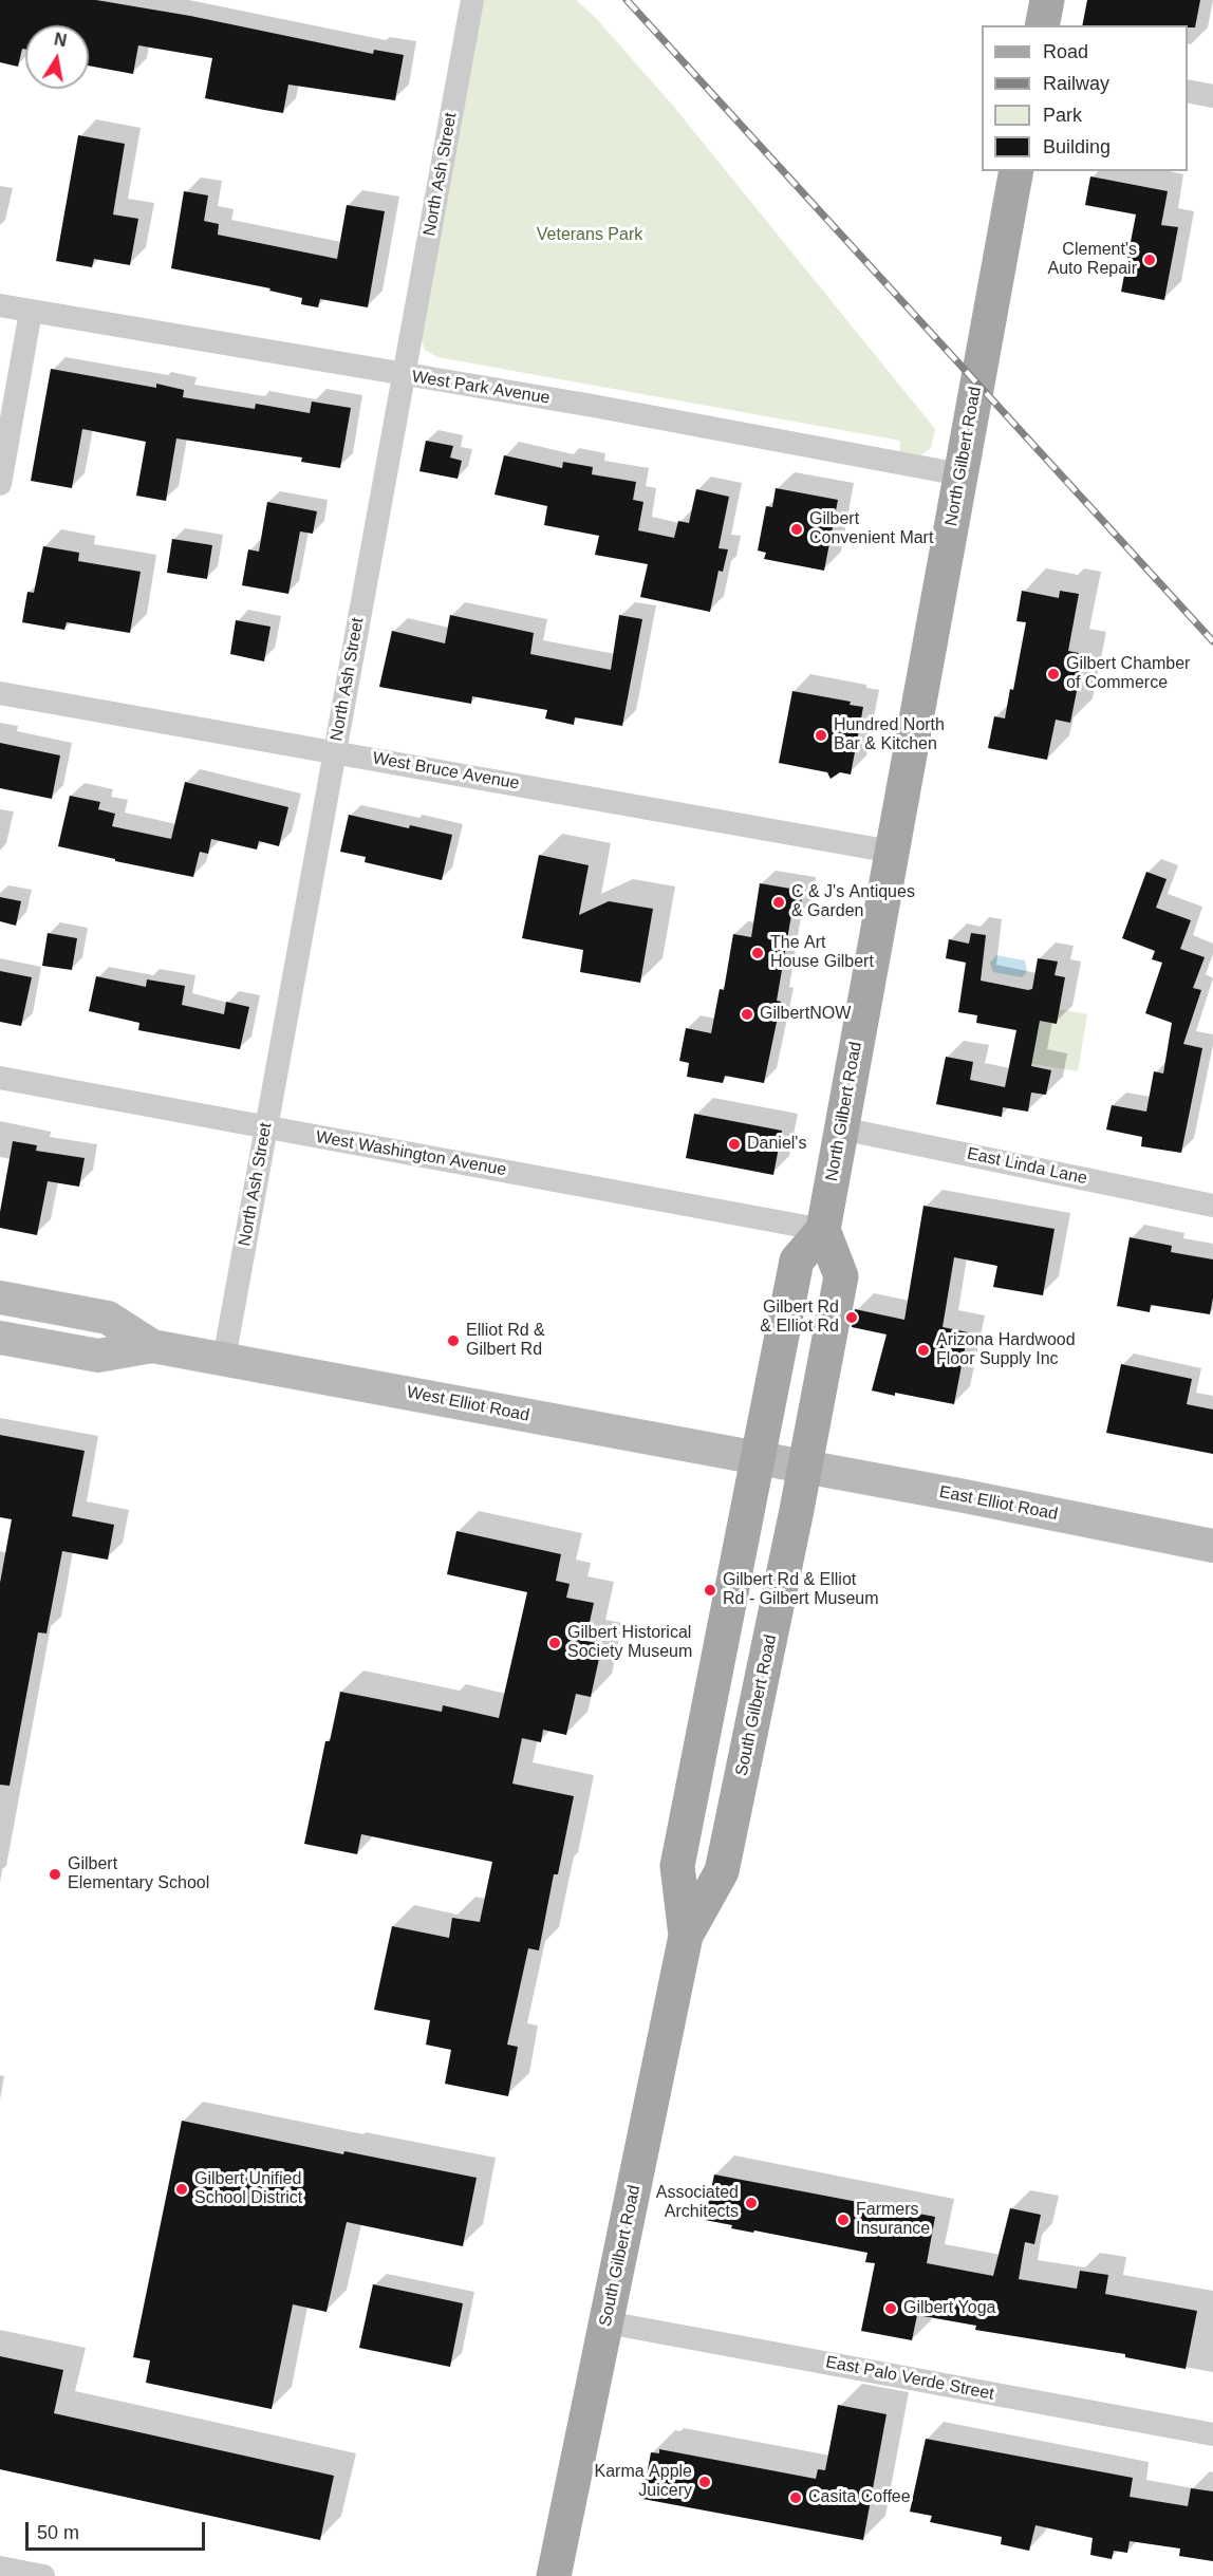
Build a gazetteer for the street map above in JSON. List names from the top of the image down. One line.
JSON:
{"streets":{"main road":["North Gilbert Road","West Elliot Road","East Elliot Road","South Gilbert Road"],"street":["North Ash Street","West Park Avenue","West Bruce Avenue","West Washington Avenue","East Linda Lane","East Palo Verde Street"]},"crossings":[["North Ash Street","West Park Avenue"],["North Ash Street","West Bruce Avenue"],["North Ash Street","West Washington Avenue"],["North Ash Street","West Elliot Road"],["West Park Avenue","North Gilbert Road"],["North Gilbert Road","West Bruce Avenue"],["North Gilbert Road","West Washington Avenue"],["North Gilbert Road","East Linda Lane"],["West Elliot Road","East Elliot Road"],["West Elliot Road","South Gilbert Road"],["East Elliot Road","South Gilbert Road"],["South Gilbert Road","East Palo Verde Street"]],"parks":["Veterans Park"],"places":["Clement's Auto Repair","Gilbert Convenient Mart","Gilbert Chamber of Commerce","Hundred North Bar & Kitchen","C & J's Antiques & Garden","The Art House Gilbert","GilbertNOW","Daniel's","Gilbert Rd & Elliot Rd","Elliot Rd & Gilbert Rd","Arizona Hardwood Floor Supply Inc","Gilbert Rd & Elliot Rd - Gilbert Museum","Gilbert Historical Society Museum","Gilbert Elementary School","Gilbert Unified School District","Associated Architects","Farmers Insurance","Gilbert Yoga","Karma Apple Juicery","Casita Coffee"],"legend":["Road","Railway","Park","Building"],"scale_bar":"50 m","north":"top"}
